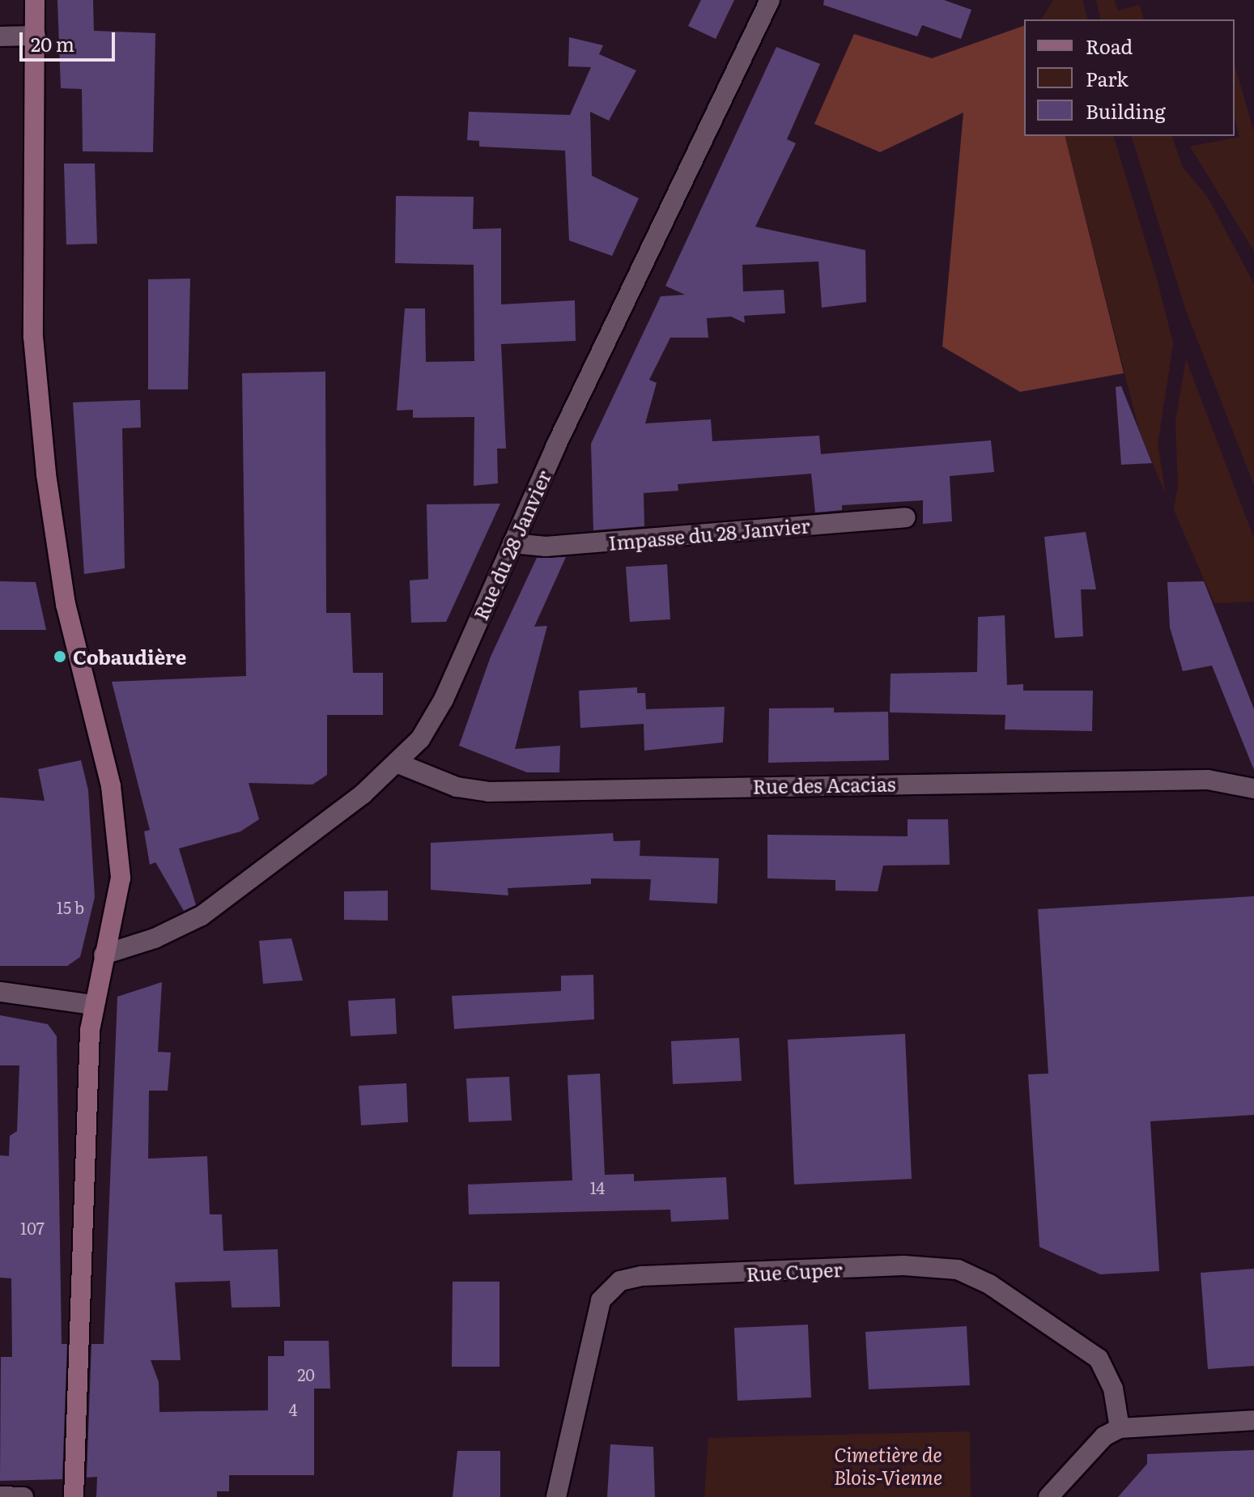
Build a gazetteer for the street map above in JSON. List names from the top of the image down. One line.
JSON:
{"streets":{"street":["Impasse du 28 Janvier","Rue du 28 Janvier","Rue des Acacias","Rue Cuper"]},"crossings":[["Impasse du 28 Janvier","Rue du 28 Janvier"],["Rue du 28 Janvier","Rue des Acacias"]],"parks":["Cimetière de Blois-Vienne"],"places":["Cobaudière"],"house_numbers":["15 b","14","107","20","4"],"legend":["Road","Park","Building"],"scale_bar":"20 m"}
